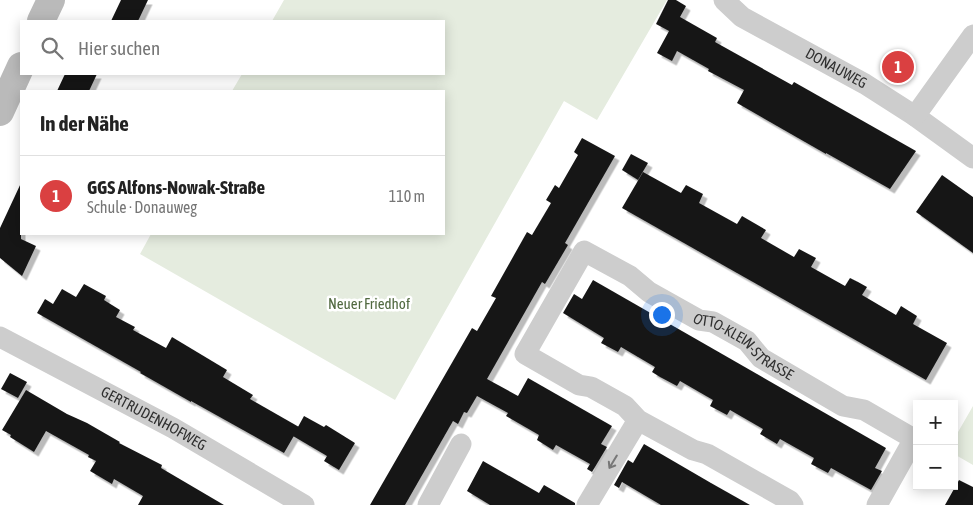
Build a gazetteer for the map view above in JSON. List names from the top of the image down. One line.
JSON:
{"streets":{"street":["DONAUWEG","OTTO-KLEIN-STRASSE","GERTRUDENHOFWEG"]},"parks":["Neuer Friedhof"],"page":{"search":"Hier suchen","pins":"1","heading":"In der Nähe","list":[{"mark":"1","name":"GGS Alfons-Nowak-Straße","note":"Schule · Donauweg","value":"110 m"}],"map_buttons":["+","−"]}}
